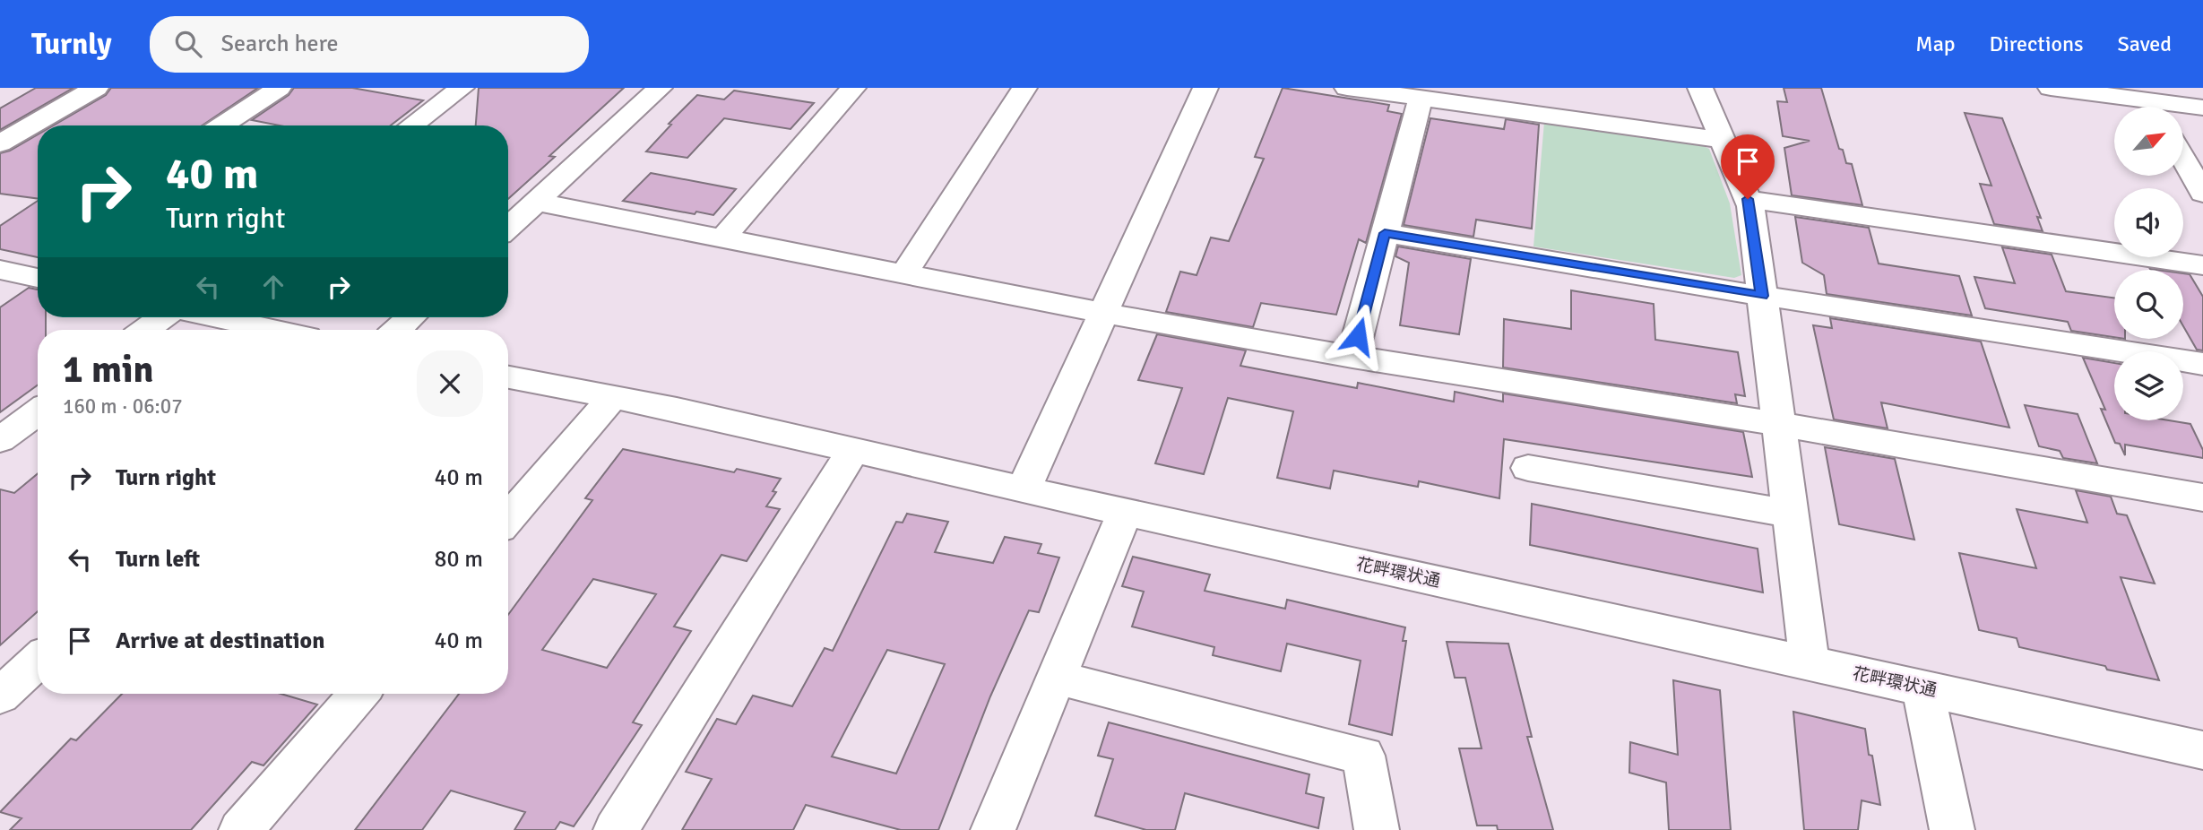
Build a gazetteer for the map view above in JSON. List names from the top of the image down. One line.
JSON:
{"streets":{"street":["花畔環状通"]},"north":"top right","page":{"header":"Turnly","search":"Search here","nav":["Map","Directions","Saved"],"turn":["40 m","Turn right"],"heading":["1 min","160 m · 06:07"],"list":[{"name":"Turn right","value":"40 m"},{"name":"Turn left","value":"80 m"},{"name":"Arrive at destination","value":"40 m"}]}}
